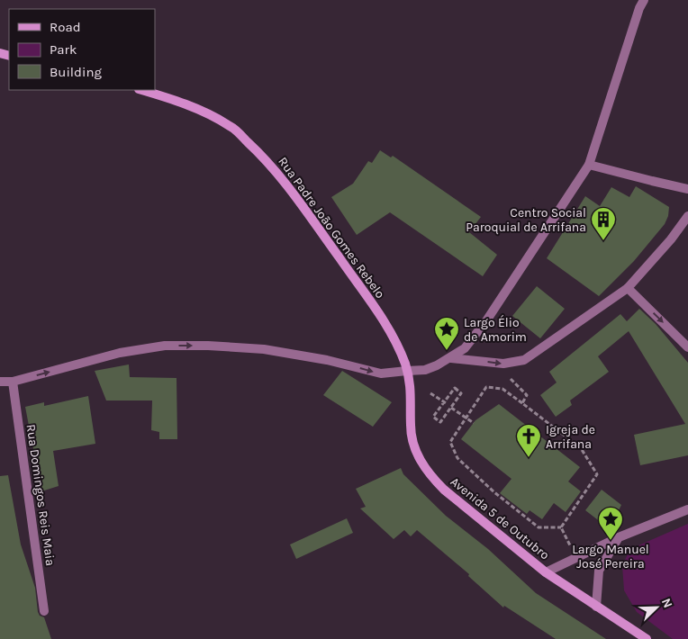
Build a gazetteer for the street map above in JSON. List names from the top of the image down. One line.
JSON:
{"streets":{"main road":["Rua Padre João Gomes Rebelo","Avenida 5 de Outubro"],"street":["Rua Domingos Reis Maia"]},"crossings":[["Rua Padre João Gomes Rebelo","Avenida 5 de Outubro"]],"places":{"building":["Centro Social Paroquial de Arrifana"],"place":["Largo Élio de Amorim","Largo Manuel José Pereira"],"church":["Igreja de Arrifana"]},"legend":["Road","Park","Building"],"north":"top right"}
